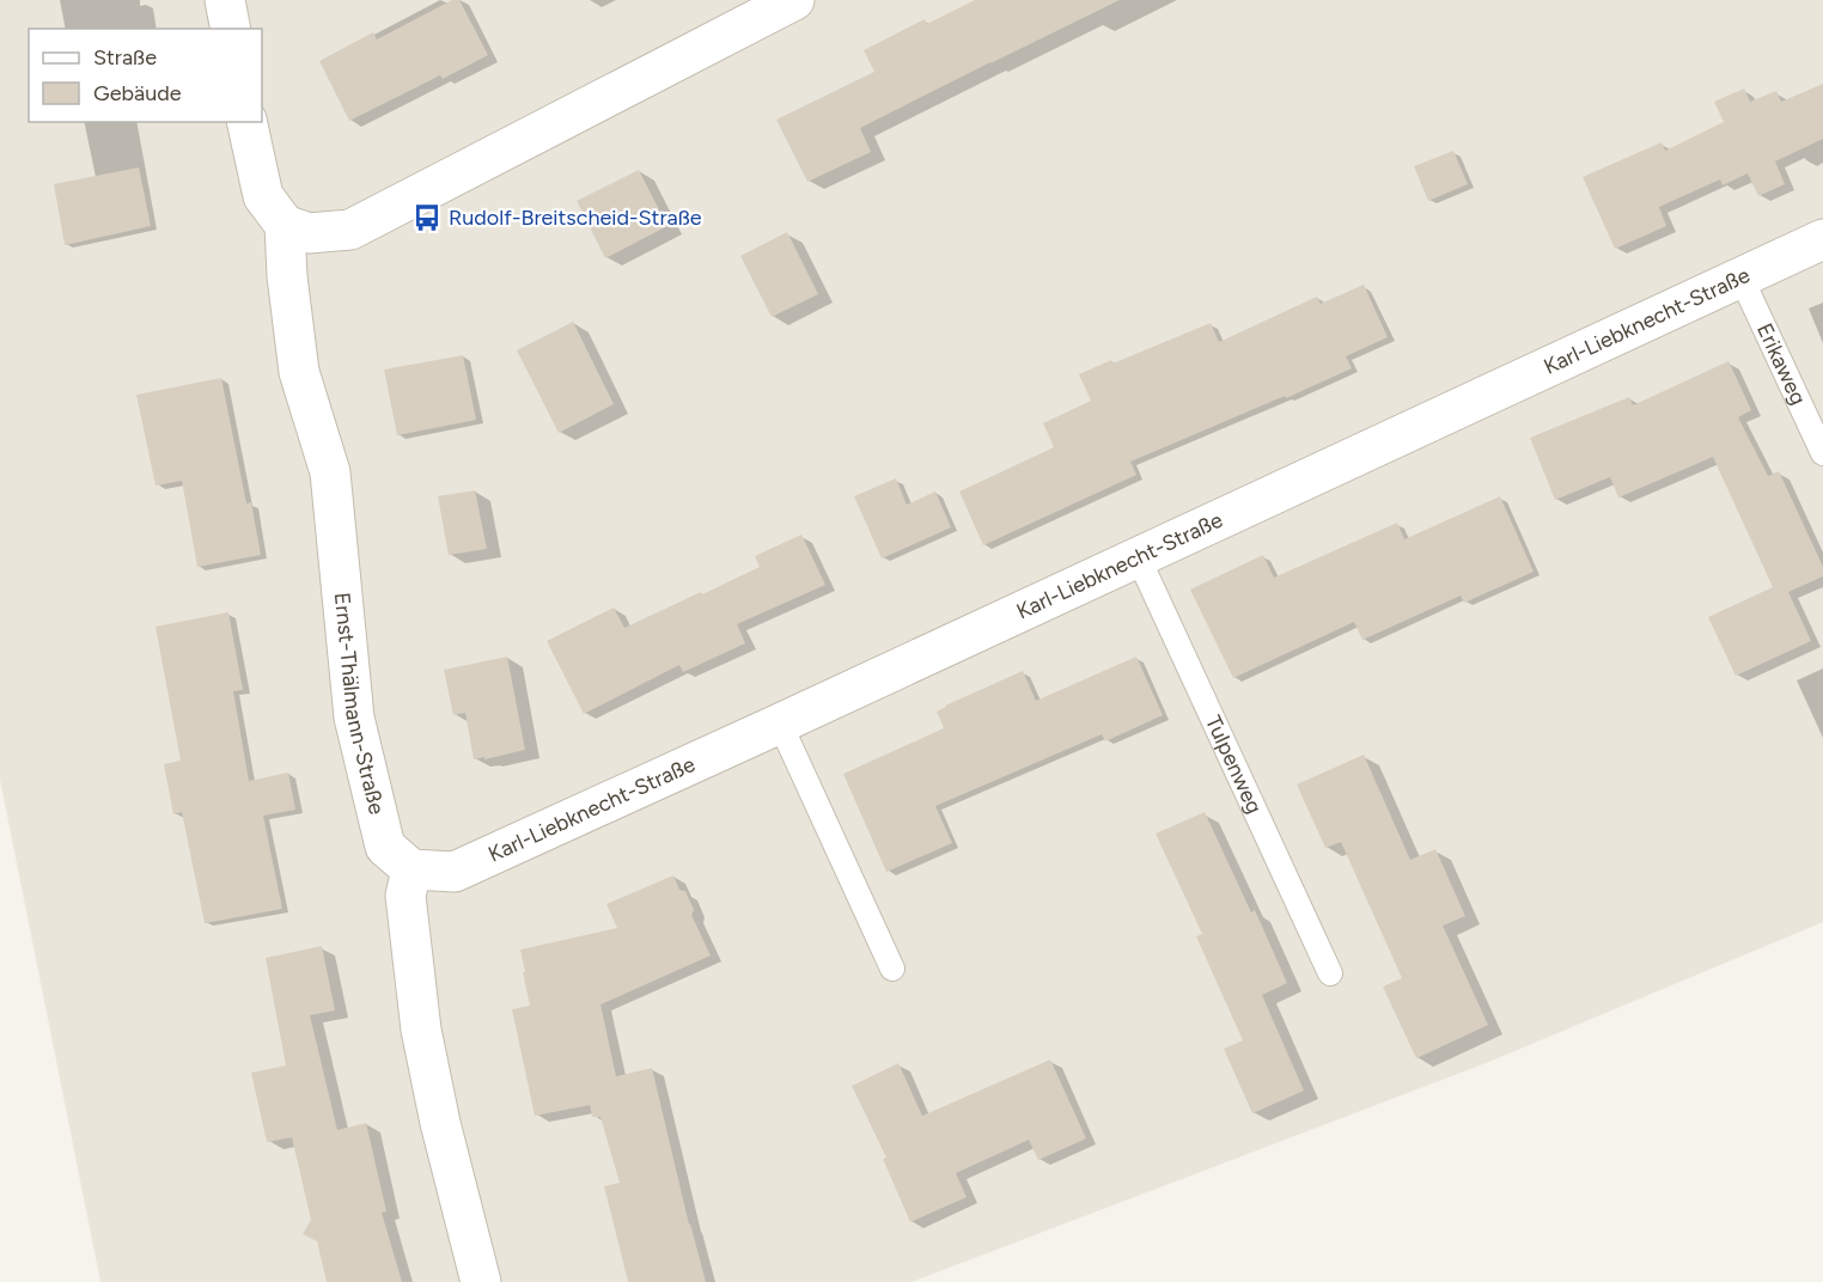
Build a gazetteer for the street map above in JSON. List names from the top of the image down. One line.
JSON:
{"streets":{"street":["Karl-Liebknecht-Straße","Ernst-Thälmann-Straße"],"lane":["Erikaweg","Tulpenweg"]},"crossings":[["Karl-Liebknecht-Straße","Erikaweg"],["Karl-Liebknecht-Straße","Ernst-Thälmann-Straße"],["Karl-Liebknecht-Straße","Tulpenweg"]],"places":{"bus stop":["Rudolf-Breitscheid-Straße"]},"legend":["Straße","Gebäude"]}
